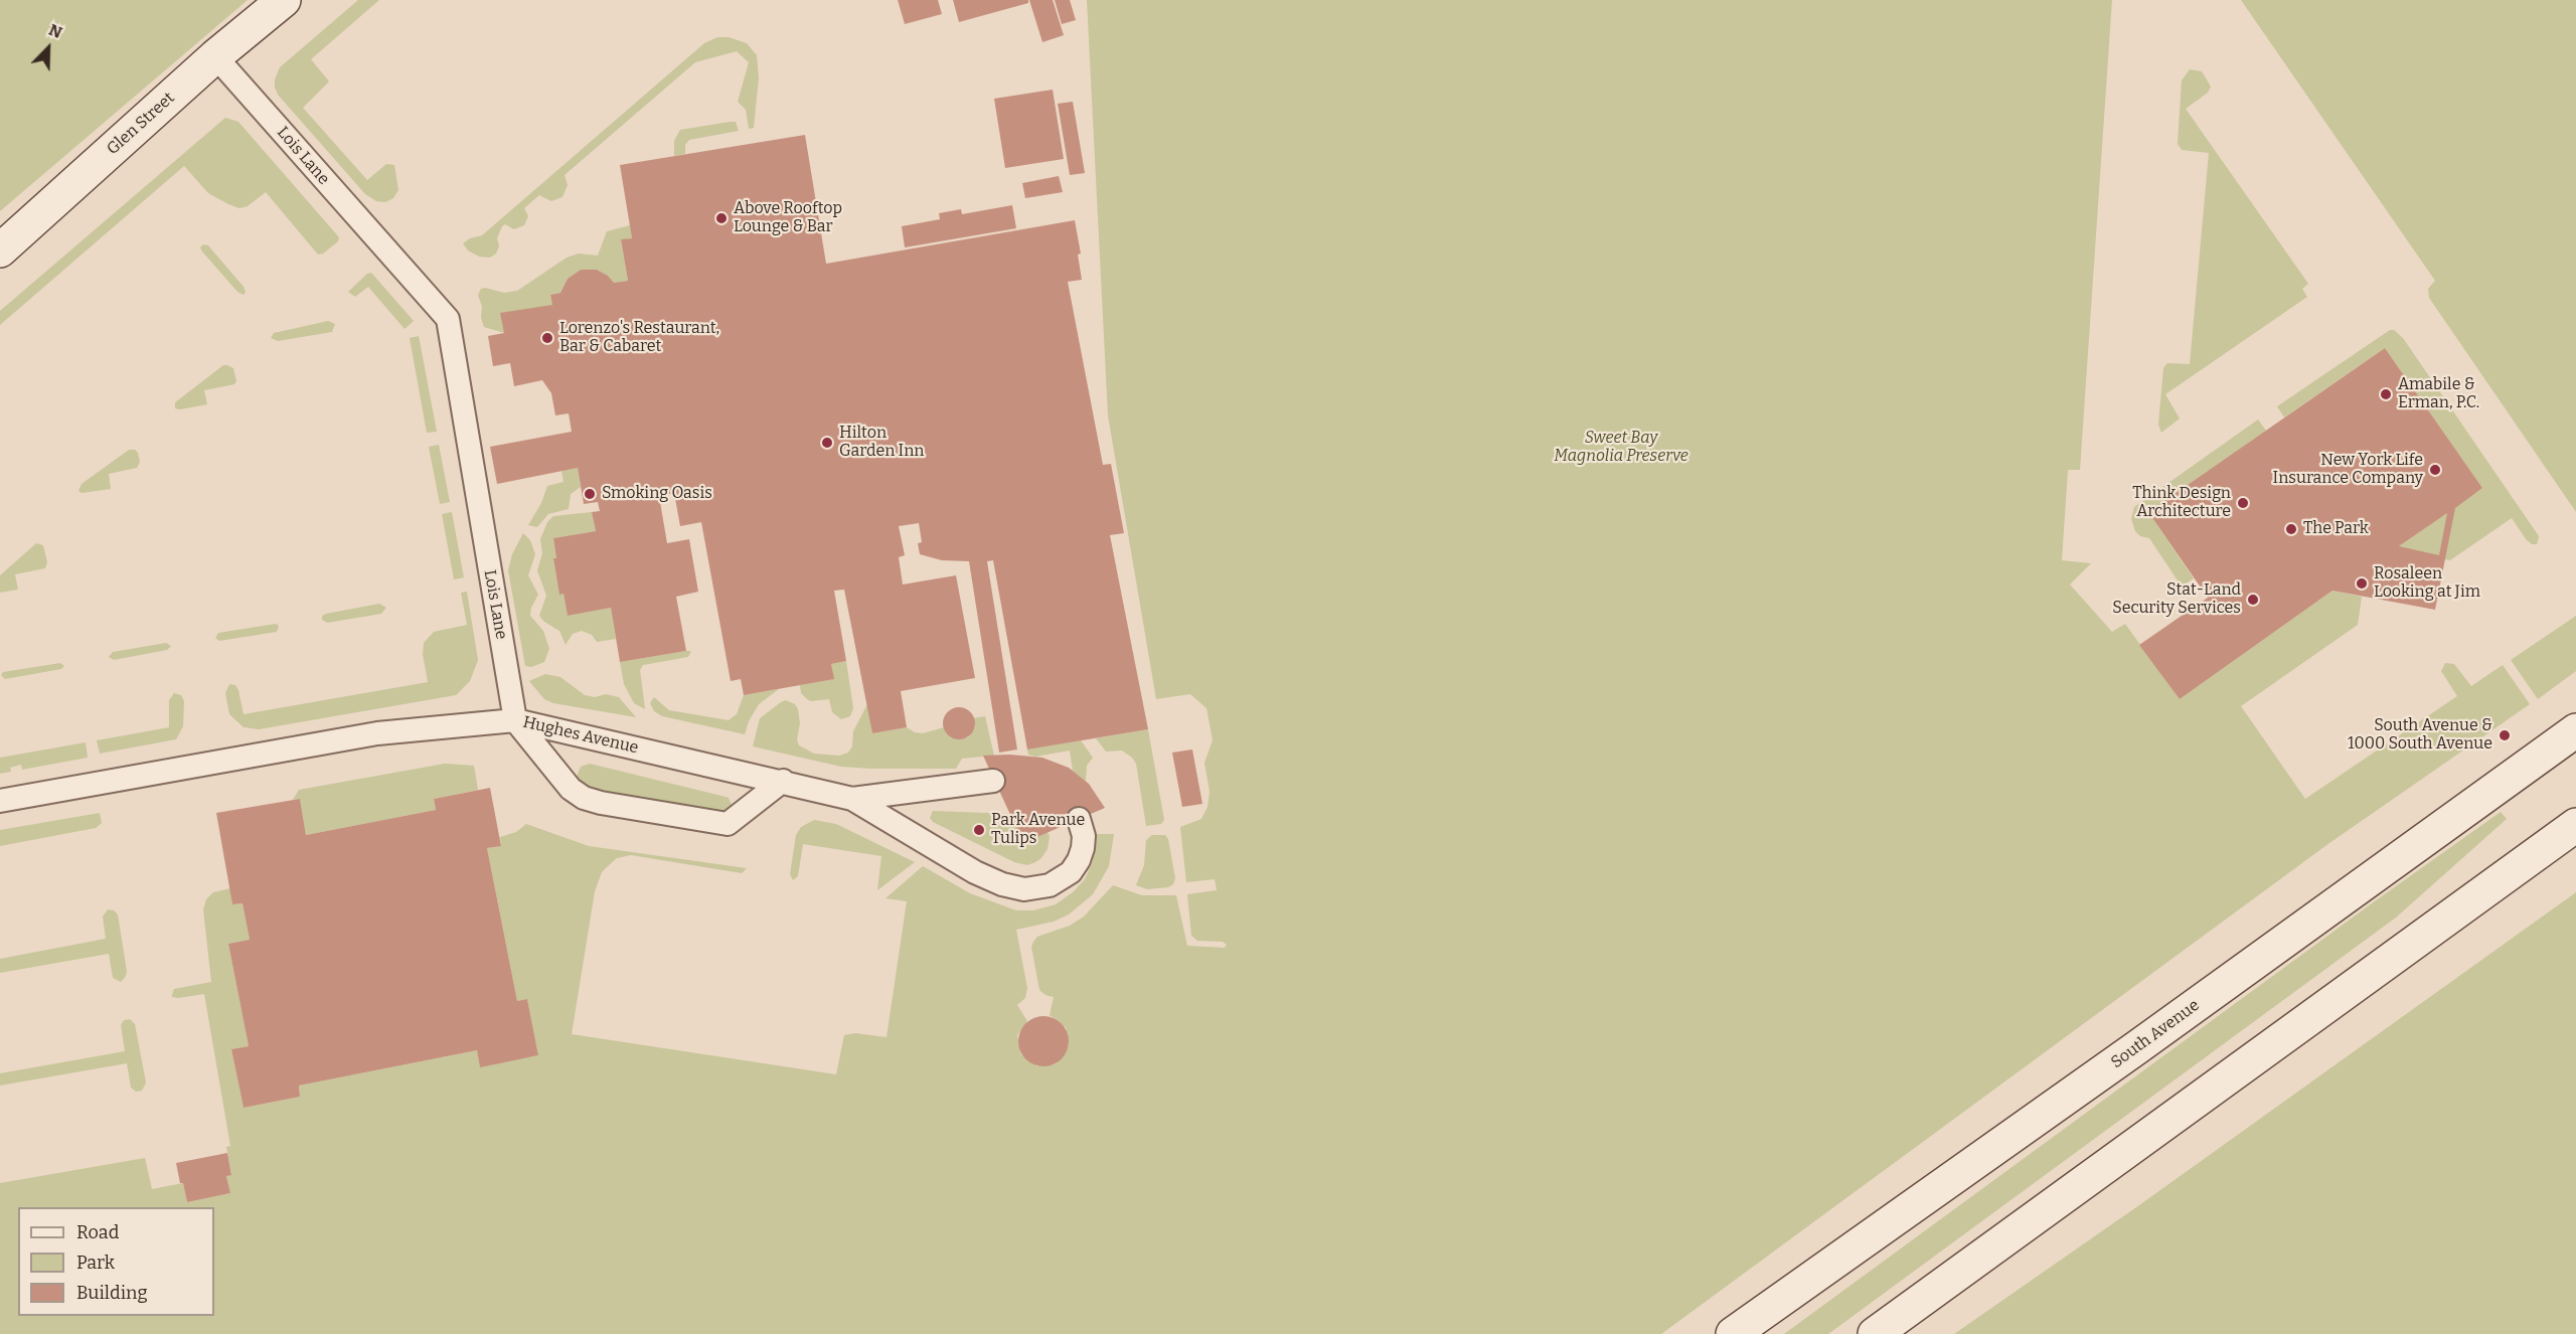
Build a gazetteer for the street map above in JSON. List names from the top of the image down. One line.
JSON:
{"streets":{"street":["Glen Street","South Avenue"],"lane":["Lois Lane","Hughes Avenue"]},"crossings":[["Glen Street","Lois Lane"],["Lois Lane","Hughes Avenue"]],"parks":["Sweet Bay Magnolia Preserve"],"places":["Above Rooftop Lounge & Bar","Lorenzo's Restaurant, Bar & Cabaret","Amabile & Erman, P.C.","Hilton Garden Inn","New York Life Insurance Company","Smoking Oasis","Think Design Architecture","The Park","Rosaleen Looking at Jim","Stat-Land Security Services","South Avenue & 1000 South Avenue","Park Avenue Tulips"],"legend":["Road","Park","Building"],"north":"top right"}
